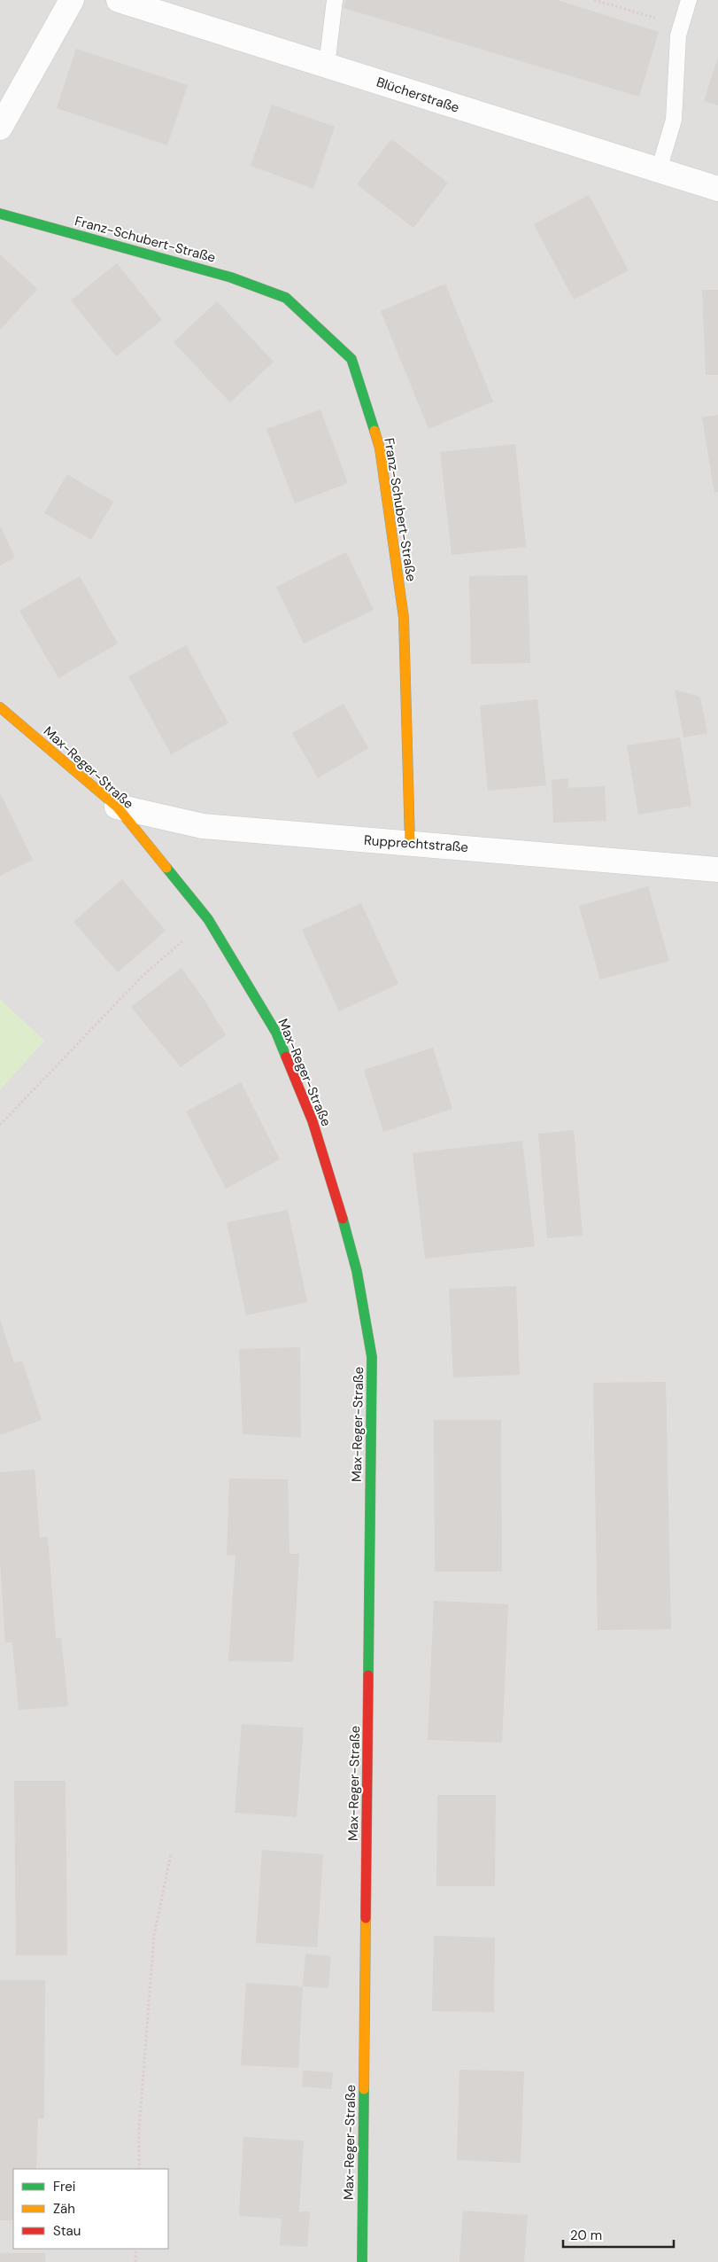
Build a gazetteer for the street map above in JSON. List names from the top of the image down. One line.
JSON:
{"streets":{"street":["Blücherstraße","Franz-Schubert-Straße","Max-Reger-Straße","Rupprechtstraße"]},"crossings":[["Franz-Schubert-Straße","Rupprechtstraße"],["Max-Reger-Straße","Rupprechtstraße"]],"legend":["Frei","Zäh","Stau"],"scale_bar":"20 m"}
